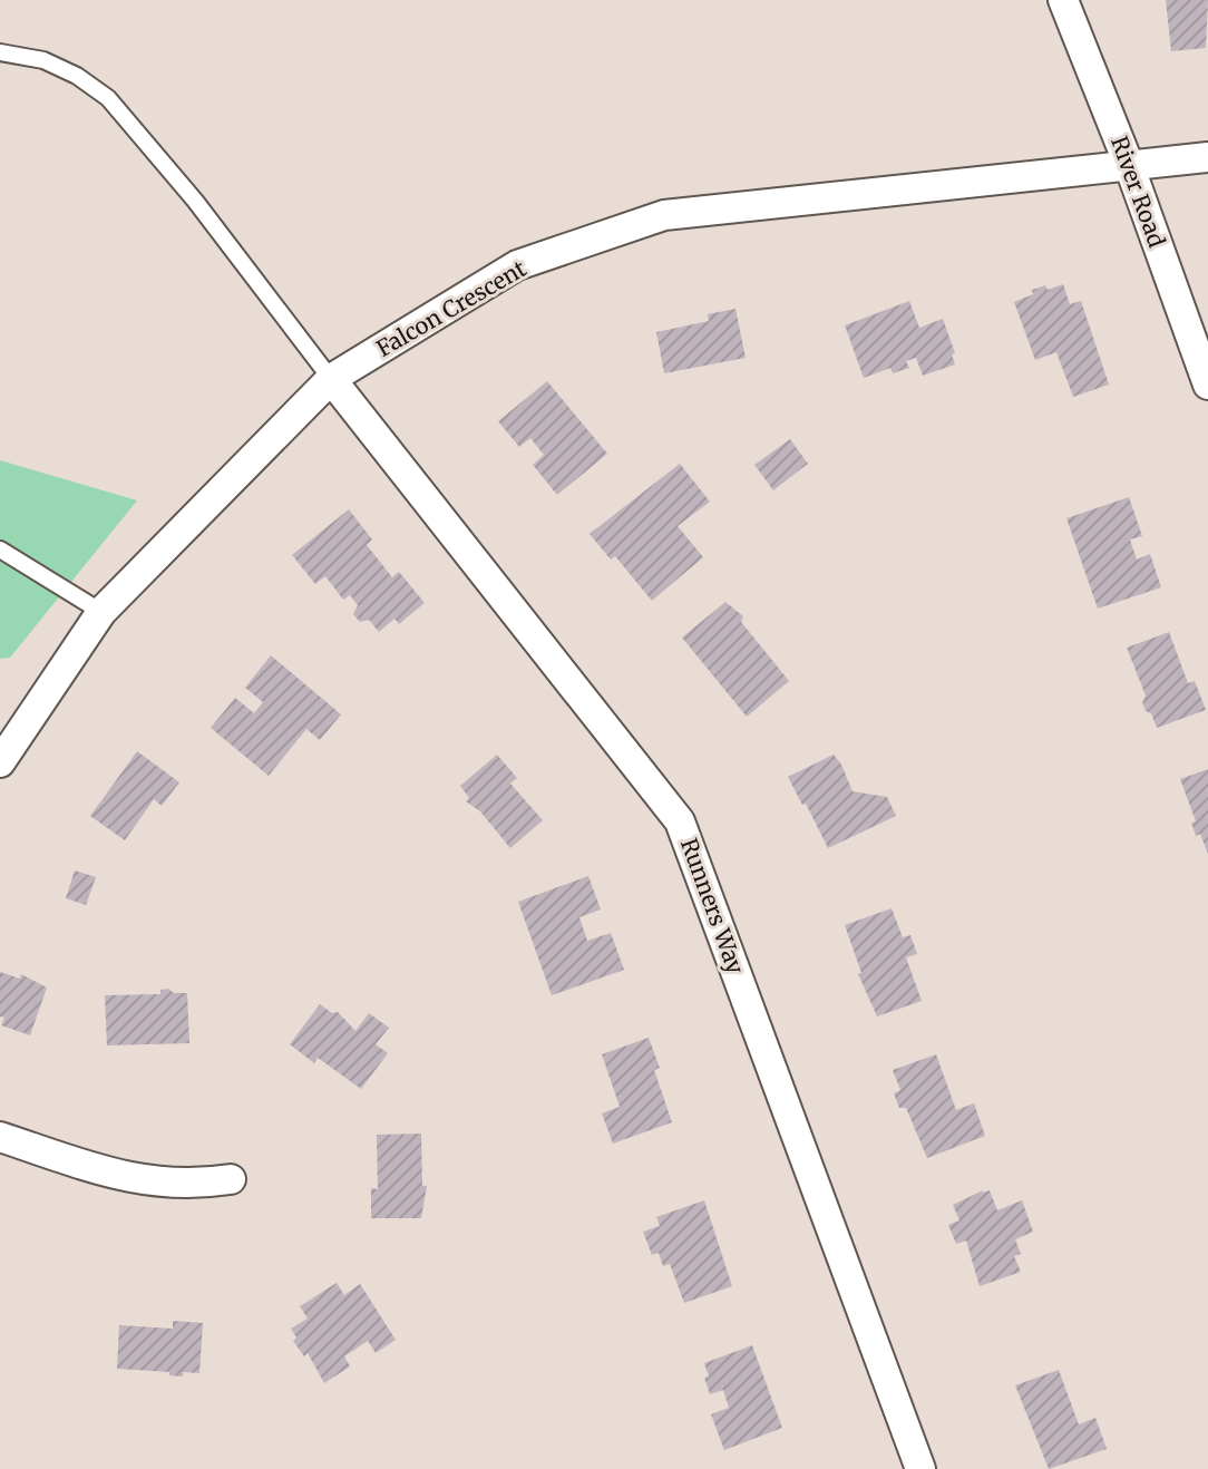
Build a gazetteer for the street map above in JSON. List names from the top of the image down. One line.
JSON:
{"streets":{"street":["River Road","Falcon Crescent","Runners Way"]},"crossings":[["River Road","Falcon Crescent"],["Falcon Crescent","Runners Way"]]}
